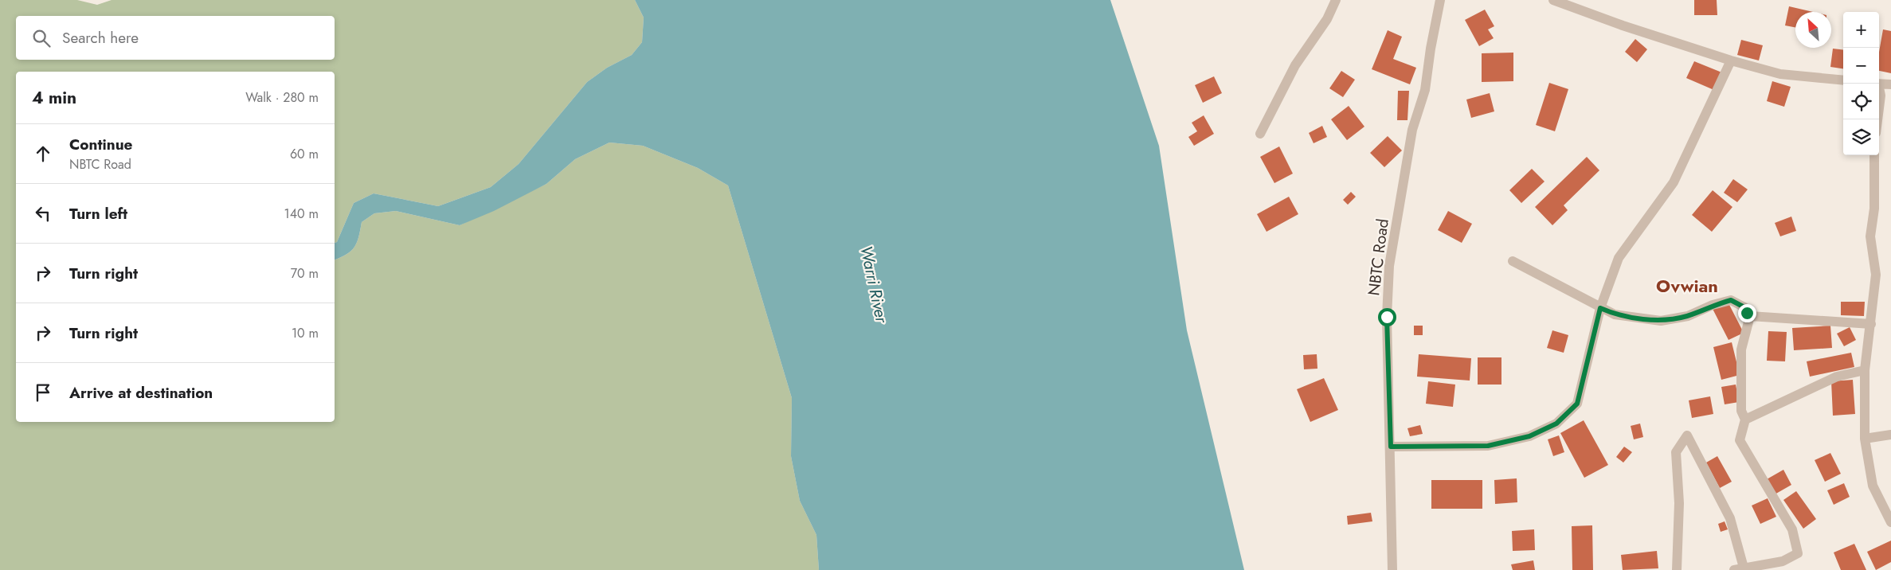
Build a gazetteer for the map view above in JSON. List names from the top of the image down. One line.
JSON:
{"streets":{"street":["NBTC Road"]},"districts":["Ovwian"],"water":["Warri River"],"north":"top left","page":{"map_buttons":["+","−"],"search":"Search here","heading":["4 min","Walk · 280 m"],"list":[["Continue","NBTC Road","60 m"],["Turn left","140 m"],["Turn right","70 m"],["Turn right","10 m"],"Arrive at destination"]}}
